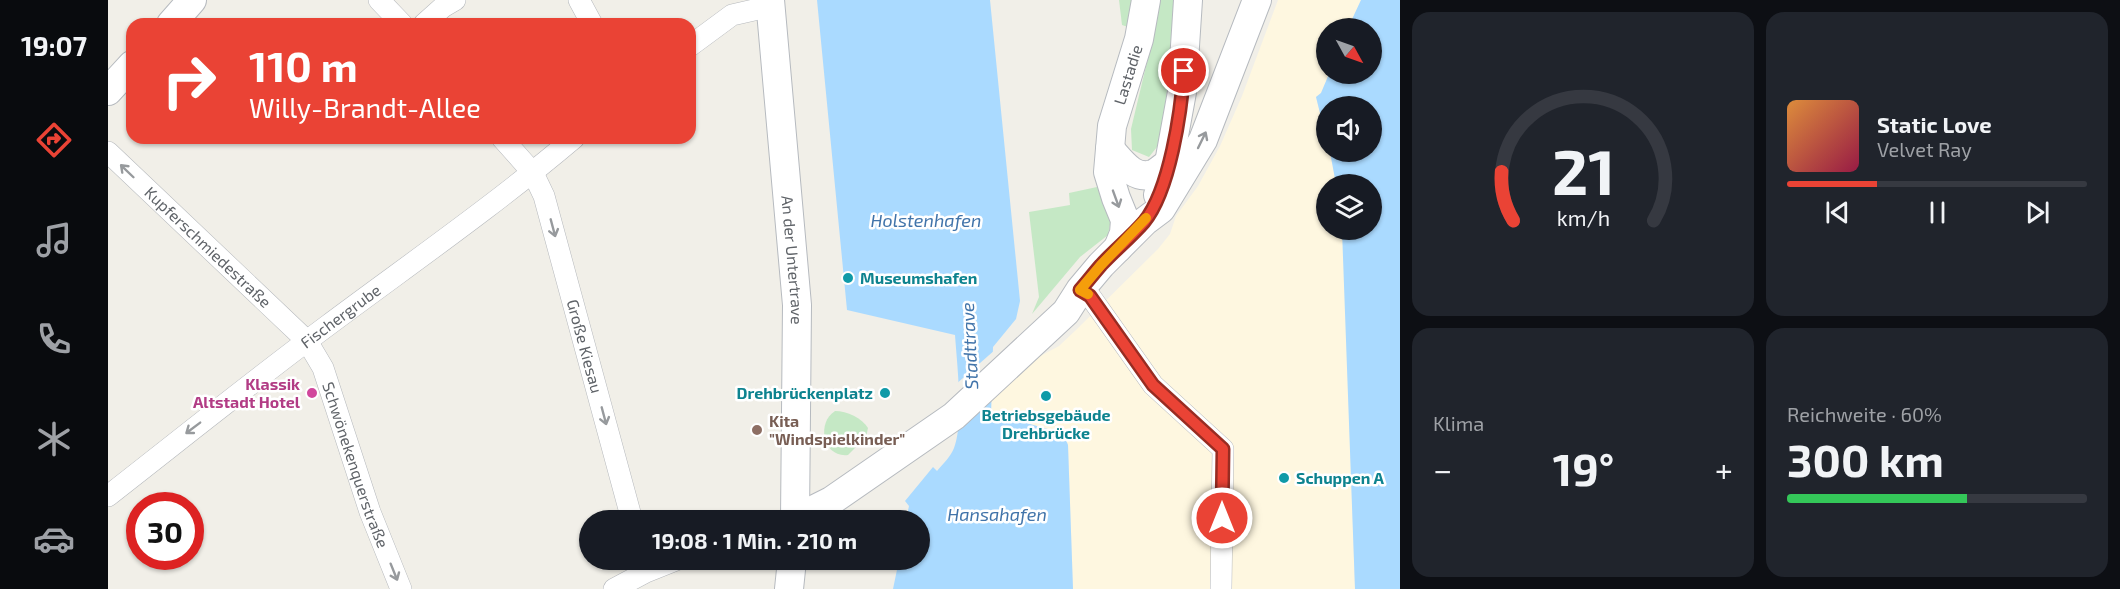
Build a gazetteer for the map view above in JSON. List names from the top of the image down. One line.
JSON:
{"streets":{"main road":["Lastadie","An der Untertrave"],"street":["Kupferschmiedestraße","Fischergrube","Große Kiesau","Schwönekenquerstraße"]},"crossings":[["Kupferschmiedestraße","Fischergrube"],["Kupferschmiedestraße","Schwönekenquerstraße"],["Fischergrube","Große Kiesau"],["Fischergrube","Schwönekenquerstraße"]],"one_way":["Lastadie","Kupferschmiedestraße","Fischergrube","Große Kiesau","Schwönekenquerstraße"],"water":["Holstenhafen","Stadttrave","Hansahafen"],"places":["Museumshafen","Klassik Altstadt Hotel","Drehbrückenplatz","Betriebsgebäude Drehbrücke","Kita \"Windspielkinder\"","Schuppen A"],"north":"bottom right","page":{"tabs":"19:07","turn":["110 m","Willy-Brandt-Allee"],"song":["Static Love","Velvet Ray"],"tile":["Klima",["Reichweite · 60%","300 km"]],"heat":["−","19°","+"],"limit":"30","trip":"19:08 · 1 Min. · 210 m","gauge":["21","km/h"]}}
